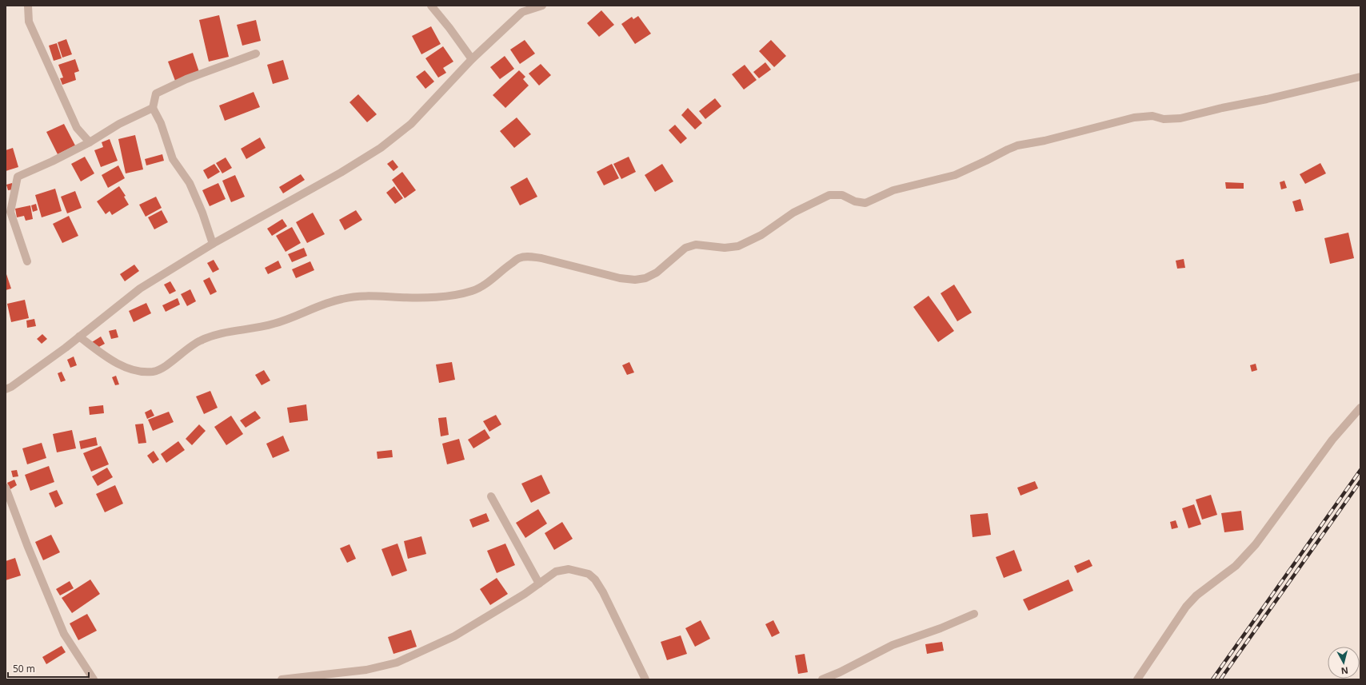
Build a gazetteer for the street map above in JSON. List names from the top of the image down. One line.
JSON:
{"scale_bar":"50 m","north":"bottom"}
